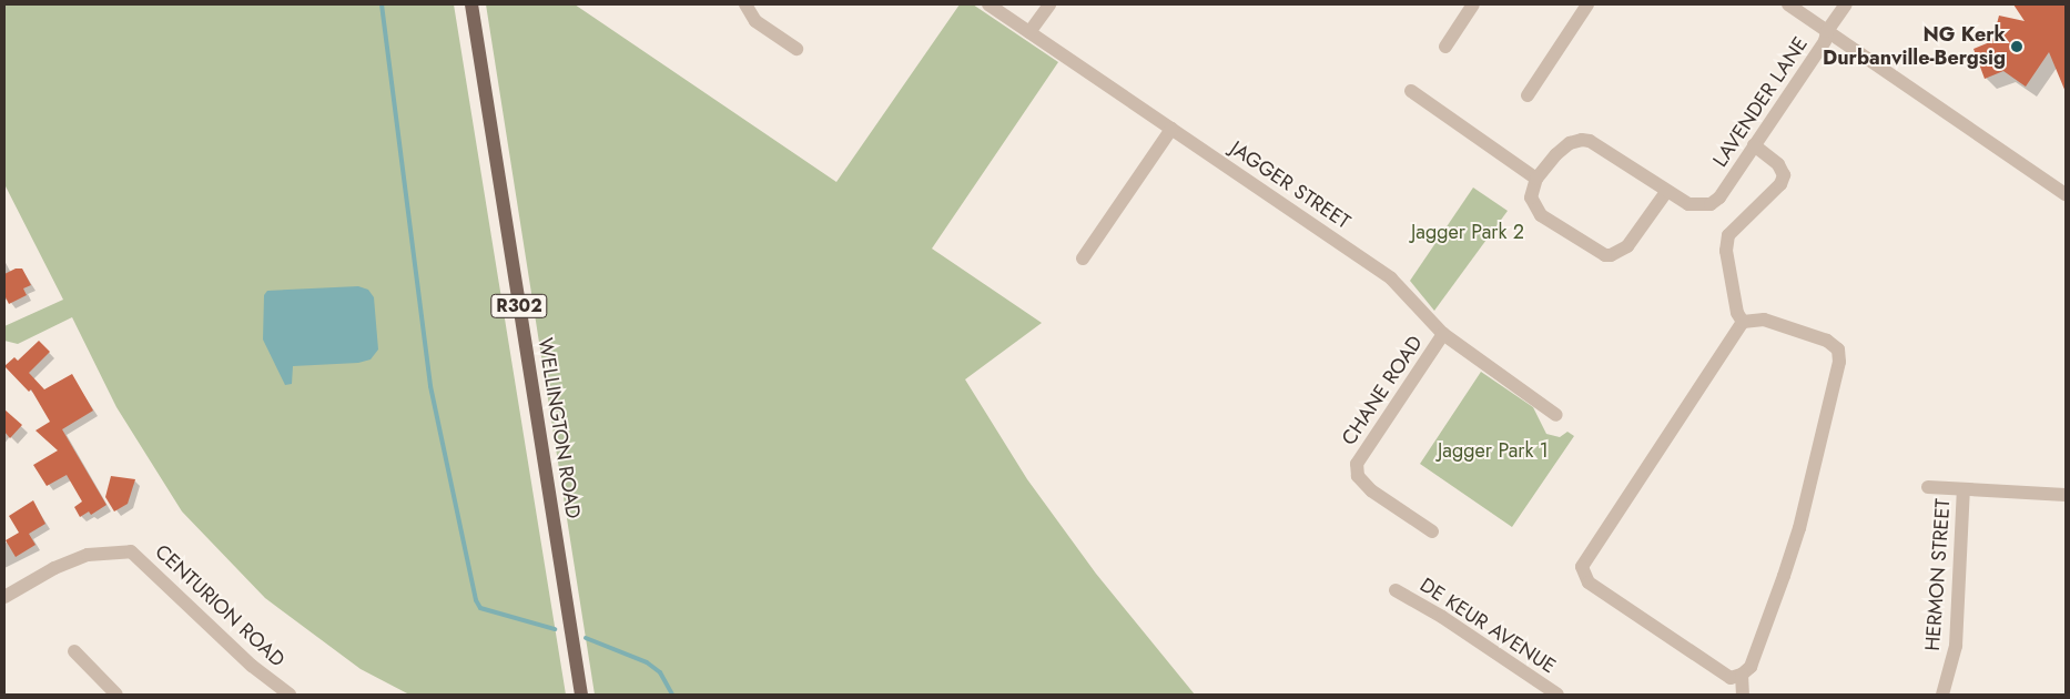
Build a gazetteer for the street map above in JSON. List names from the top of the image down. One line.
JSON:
{"streets":{"main road":["R302","WELLINGTON ROAD"],"street":["LAVENDER LANE","JAGGER STREET","CHANE ROAD","HERMON STREET","CENTURION ROAD","DE KEUR AVENUE"]},"crossings":[["JAGGER STREET","CHANE ROAD"]],"parks":["Jagger Park 2","Jagger Park 1"],"places":["NG Kerk Durbanville-Bergsig"]}
